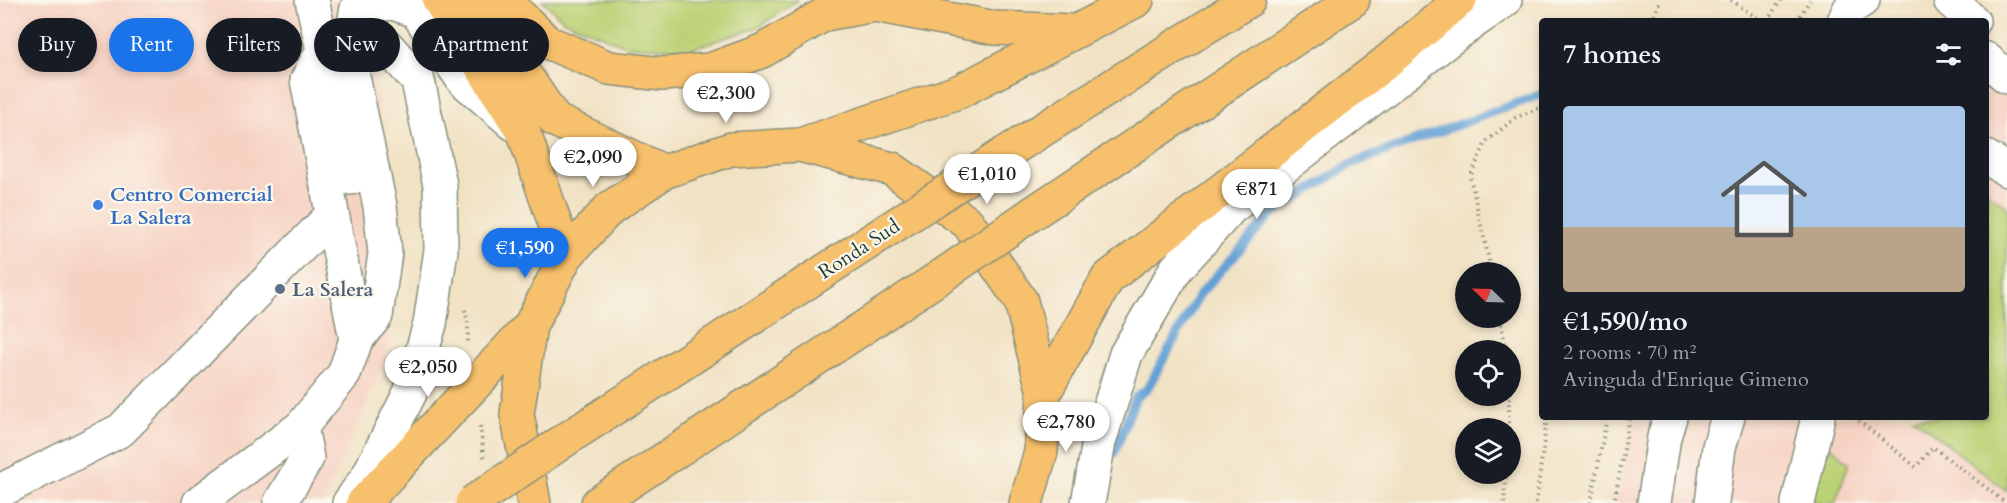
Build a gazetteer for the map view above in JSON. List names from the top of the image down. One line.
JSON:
{"streets":{"main road":["Ronda Sud"]},"places":["Centro Comercial La Salera","La Salera"],"north":"top left","page":{"chip":["Buy","Rent","Filters","New","Apartment"],"heading":"7 homes","price":["€2,300","€2,090","€1,010","€871","€1,590","€2,050","€2,780"],"list":[{"name":"€1,590/mo","note":"2 rooms · 70 m² · Avinguda d'Enrique Gimeno"}]}}
